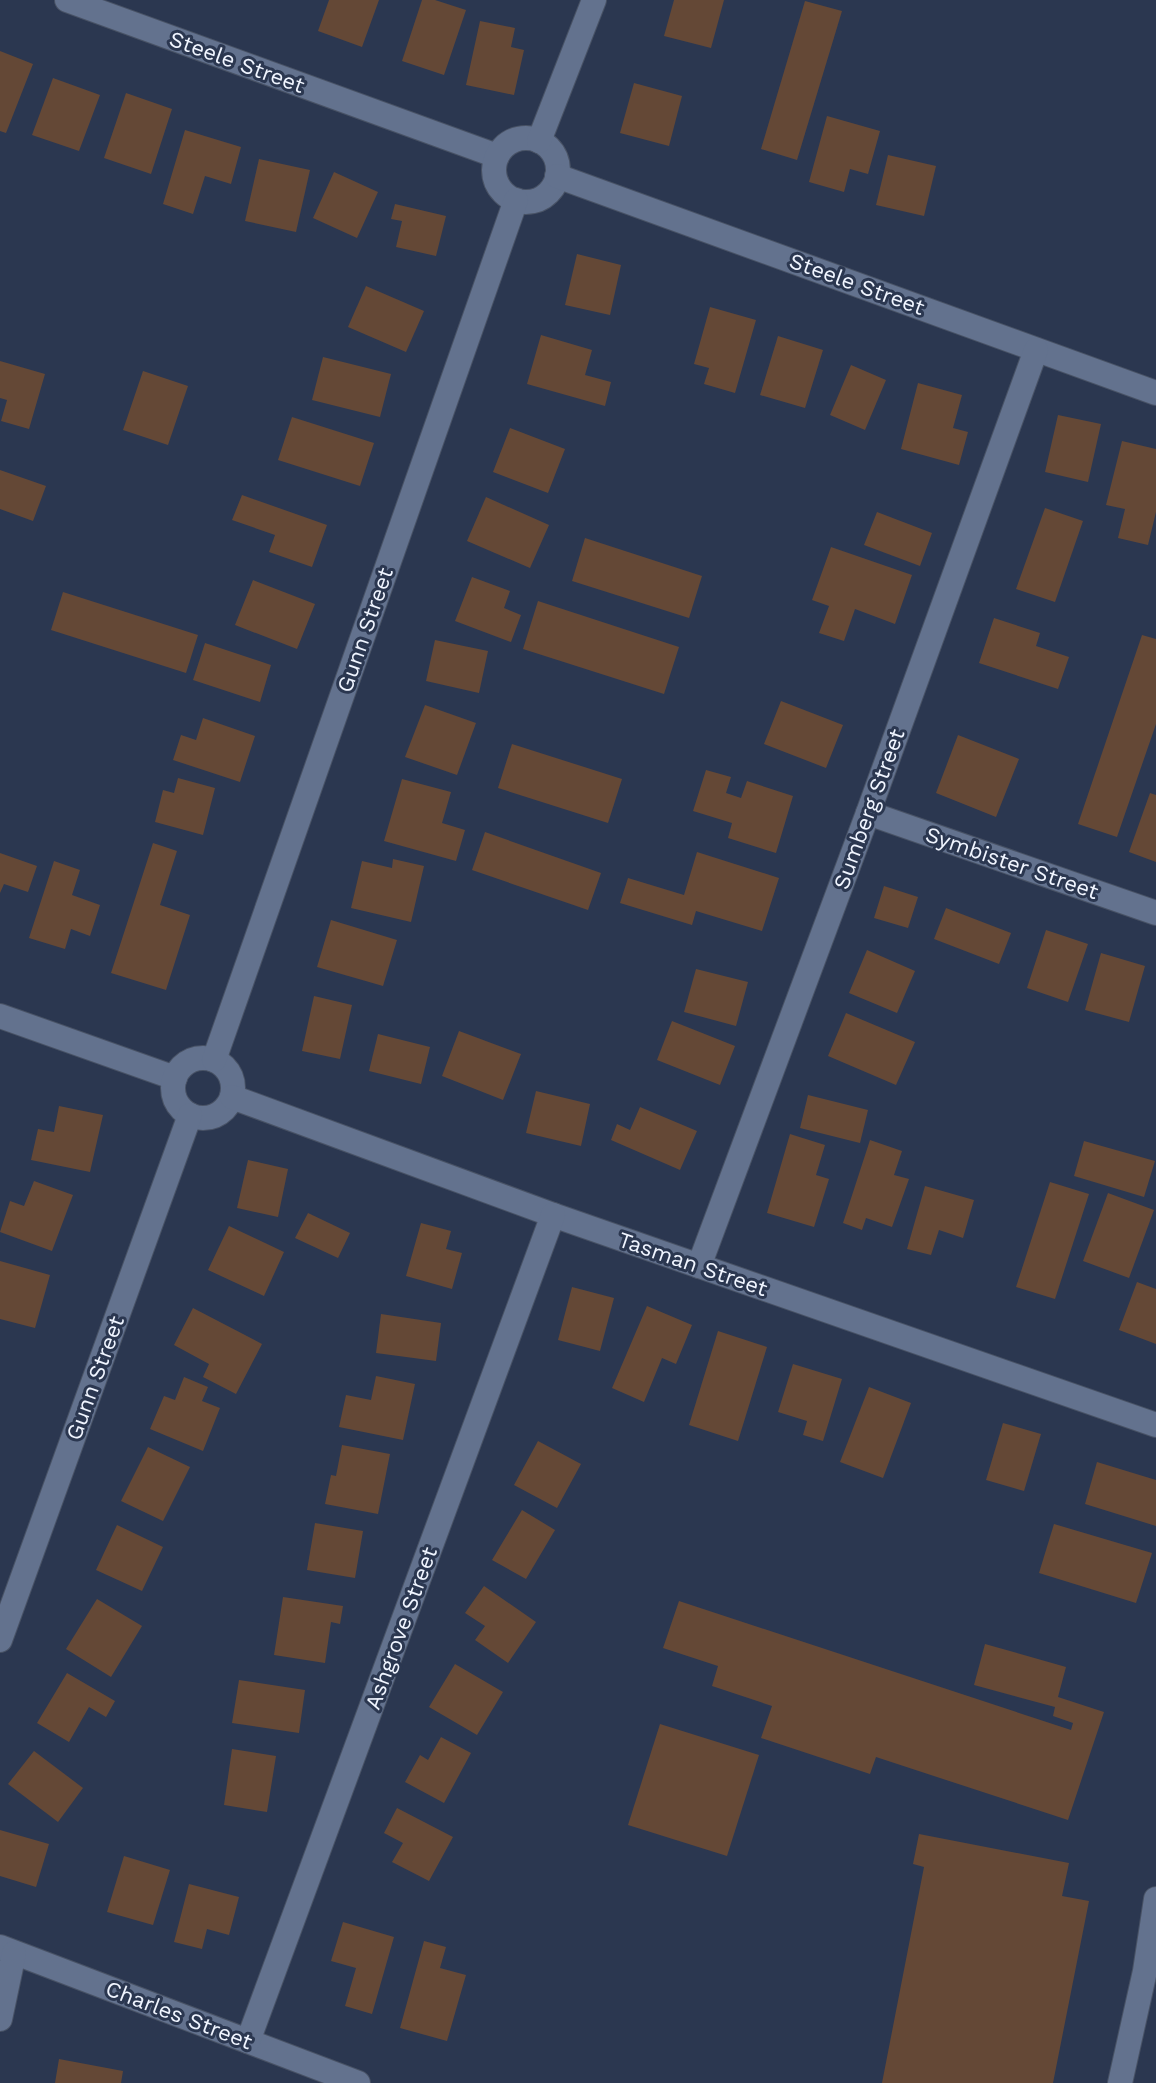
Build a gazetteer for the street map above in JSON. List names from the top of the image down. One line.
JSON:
{"streets":{"street":["Steele Street","Gunn Street","Sumberg Street","Symbister Street","Tasman Street","Ashgrove Street","Charles Street"]},"crossings":[["Steele Street","Gunn Street"],["Steele Street","Sumberg Street"],["Gunn Street","Tasman Street"],["Sumberg Street","Symbister Street"],["Sumberg Street","Tasman Street"],["Tasman Street","Ashgrove Street"],["Ashgrove Street","Charles Street"]]}
